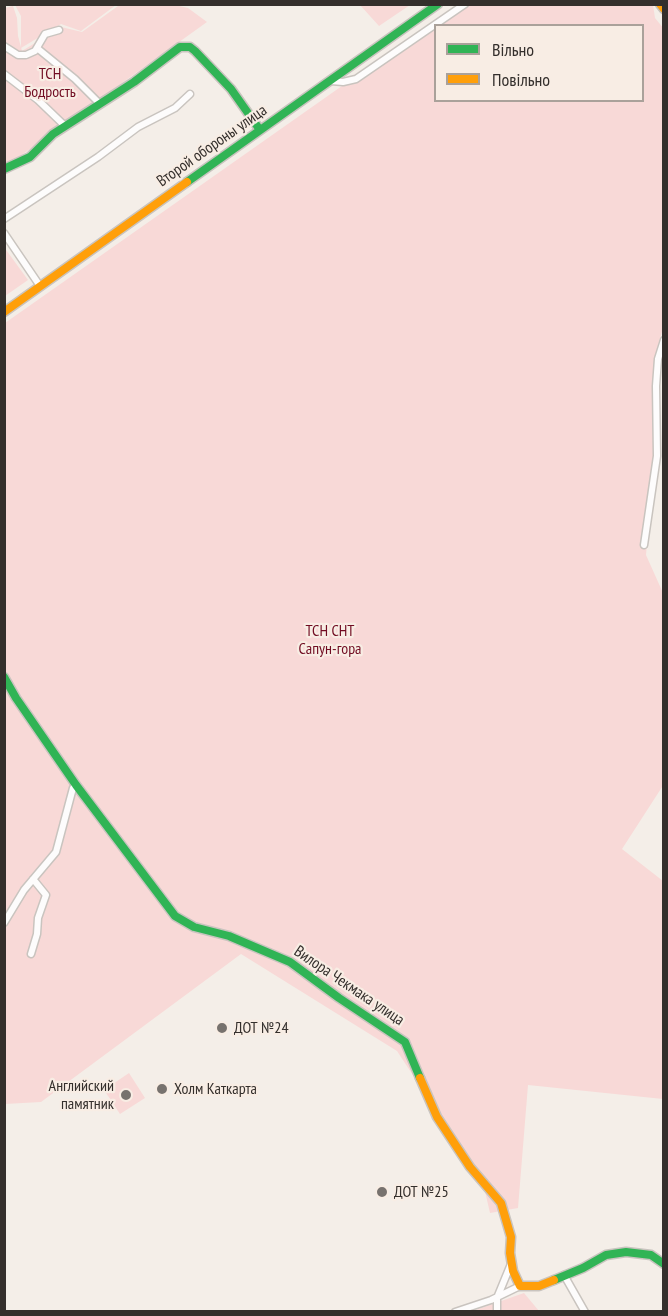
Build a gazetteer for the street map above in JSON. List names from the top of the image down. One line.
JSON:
{"streets":{"street":["Второй обороны улица","Вилора Чекмака улица"]},"parks":["ТСН Бодрость","ТСН СНТ Сапун-гора"],"places":["ДОТ №24","Холм Каткарта","Английский памятник","ДОТ №25"],"legend":["Вільно","Повільно"]}
